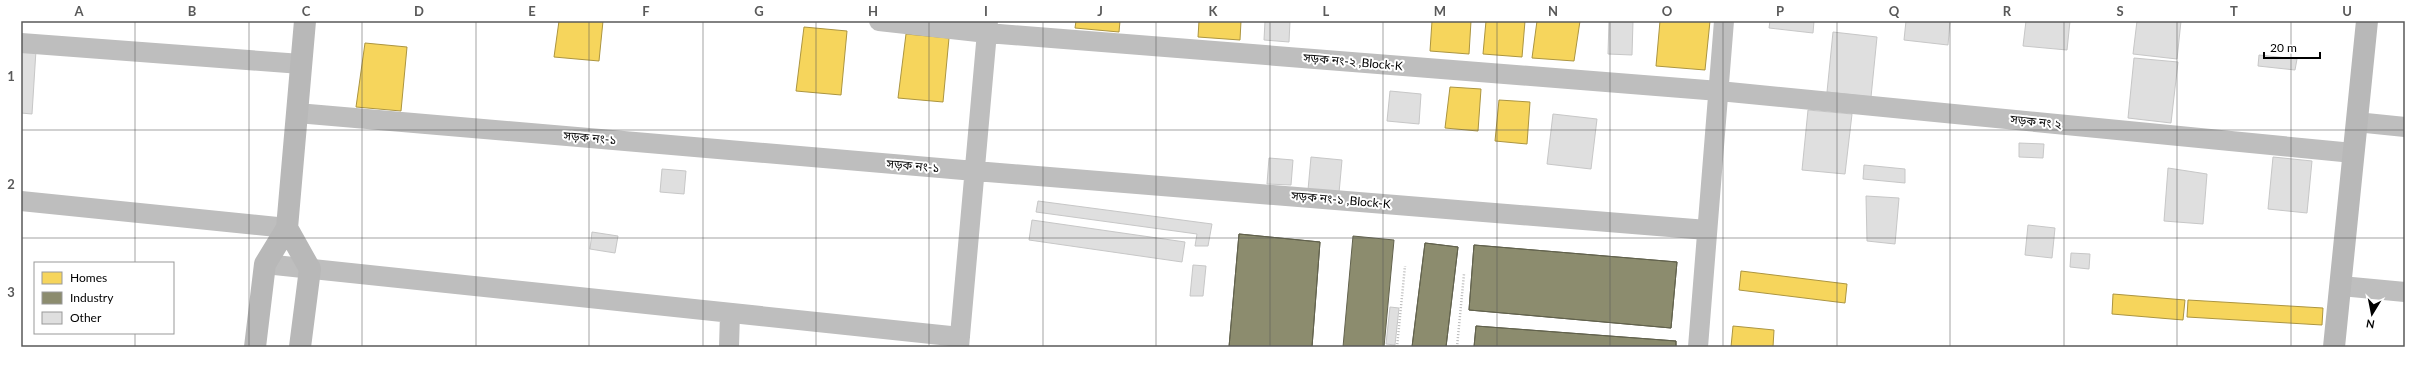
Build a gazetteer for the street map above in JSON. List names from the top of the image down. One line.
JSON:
{"streets":{"street":["সড়ক নং-২ ,Block-K","সড়ক নং ২","সড়ক নং-১","সড়ক নং-১ ,Block-K"]},"crossings":[["সড়ক নং-২ ,Block-K","সড়ক নং ২"],["সড়ক নং-১","সড়ক নং-১ ,Block-K"]],"legend":["Homes","Industry","Other"],"scale_bar":"20 m","north":"bottom","grid":{"columns":["A","B","C","D","E","F","G","H","I","J","K","L","M","N","O","P","Q","R","S","T","U"],"rows":["1","2","3"]}}
